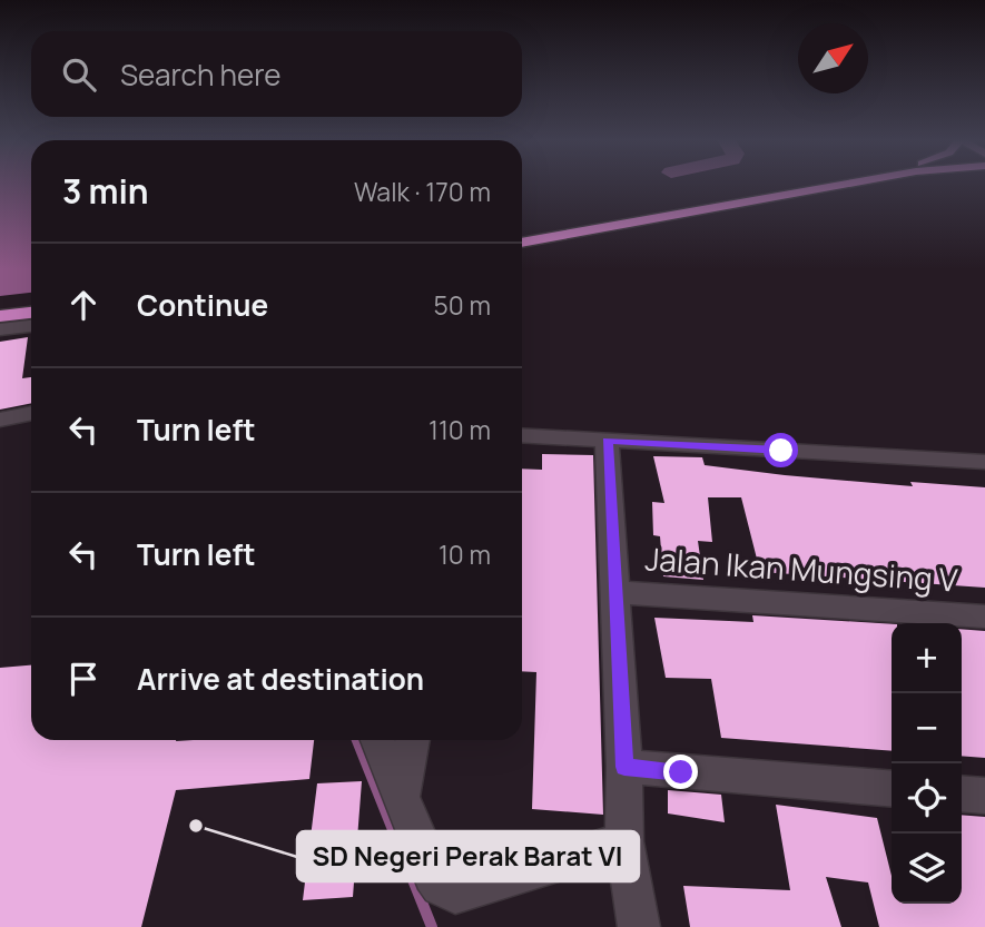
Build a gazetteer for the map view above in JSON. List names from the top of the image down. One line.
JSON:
{"streets":{"street":["Jalan Ikan Mungsing V"]},"places":["SD Negeri Perak Barat VI"],"north":"top right","page":{"search":"Search here","heading":["3 min","Walk · 170 m"],"list":[["Continue","50 m"],["Turn left","110 m"],["Turn left","10 m"],"Arrive at destination"],"map_buttons":["+","−"]}}
